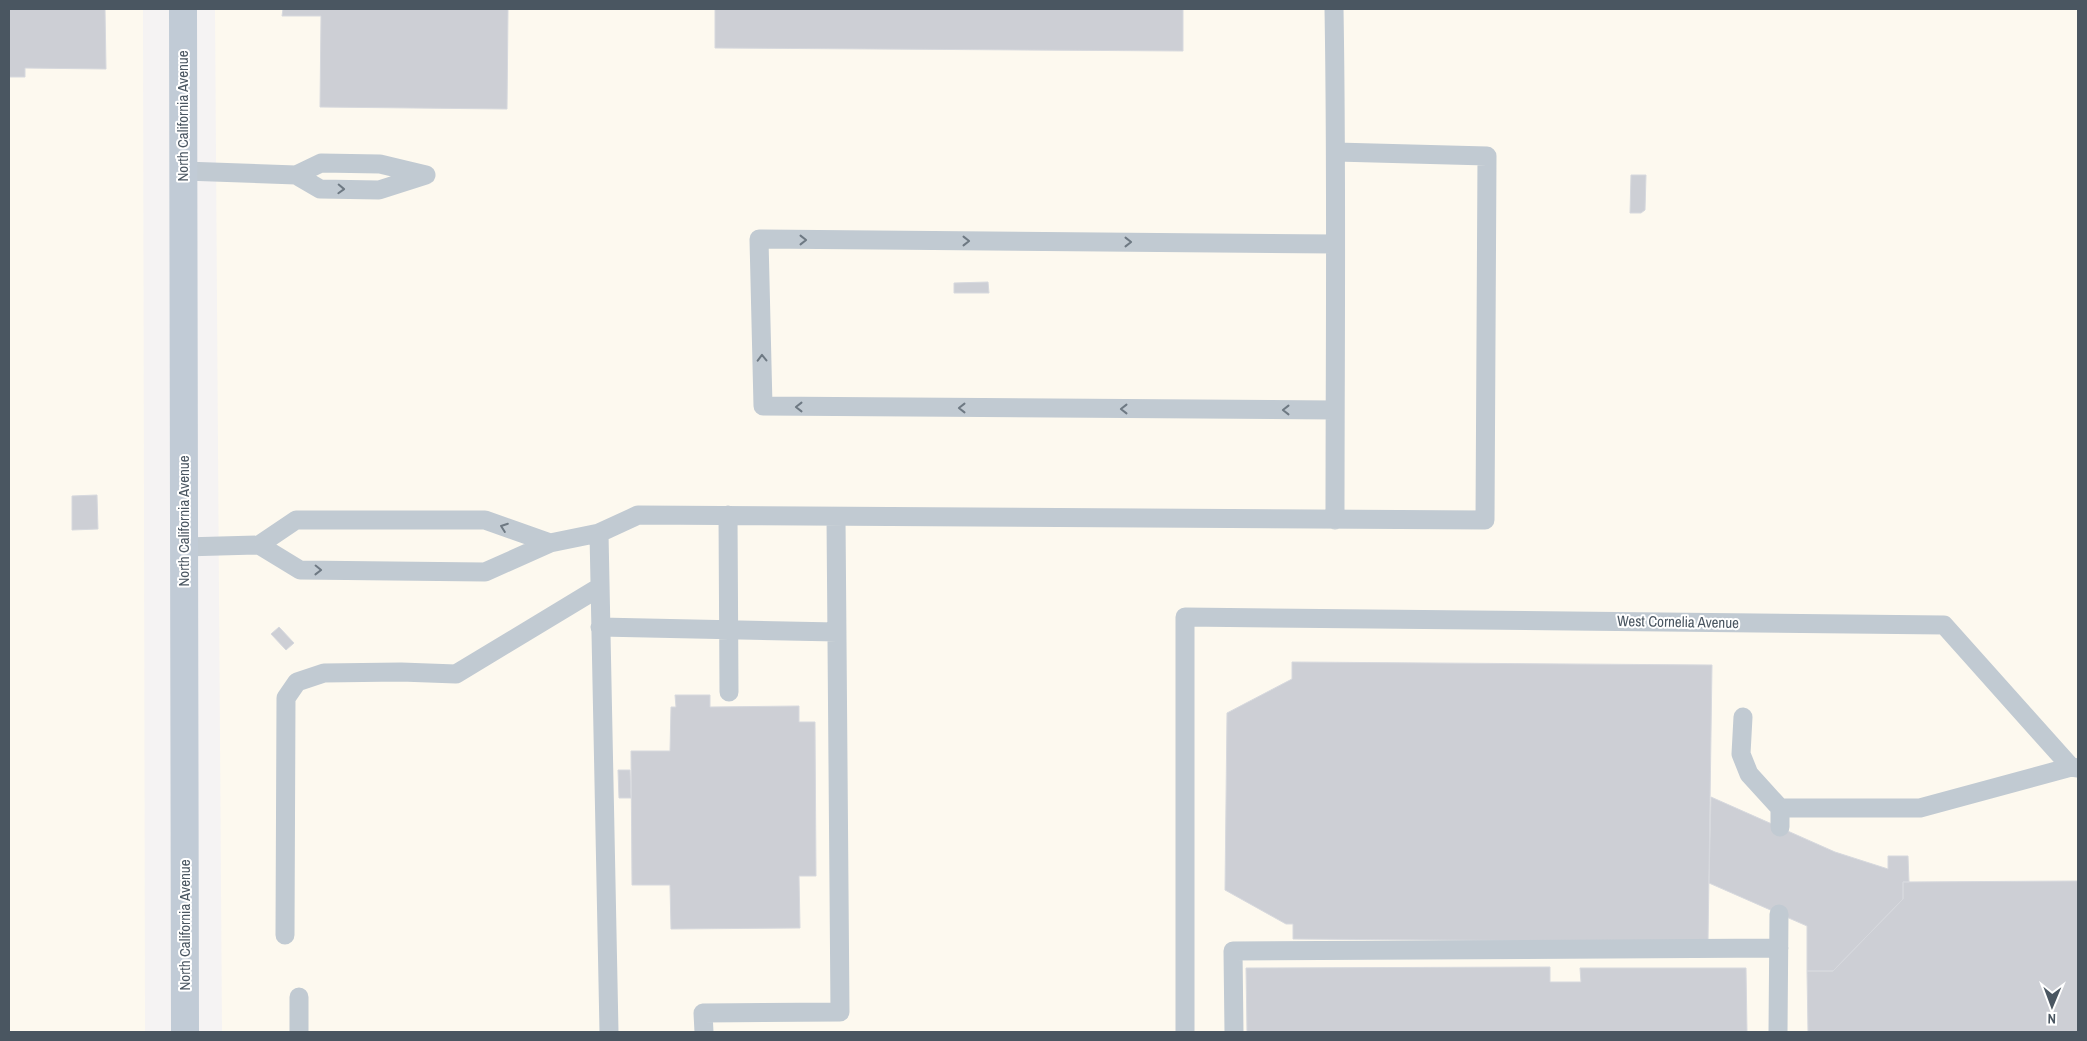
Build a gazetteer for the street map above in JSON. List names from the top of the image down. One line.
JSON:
{"streets":{"street":["North California Avenue"],"lane":["West Cornelia Avenue"]},"north":"bottom"}
